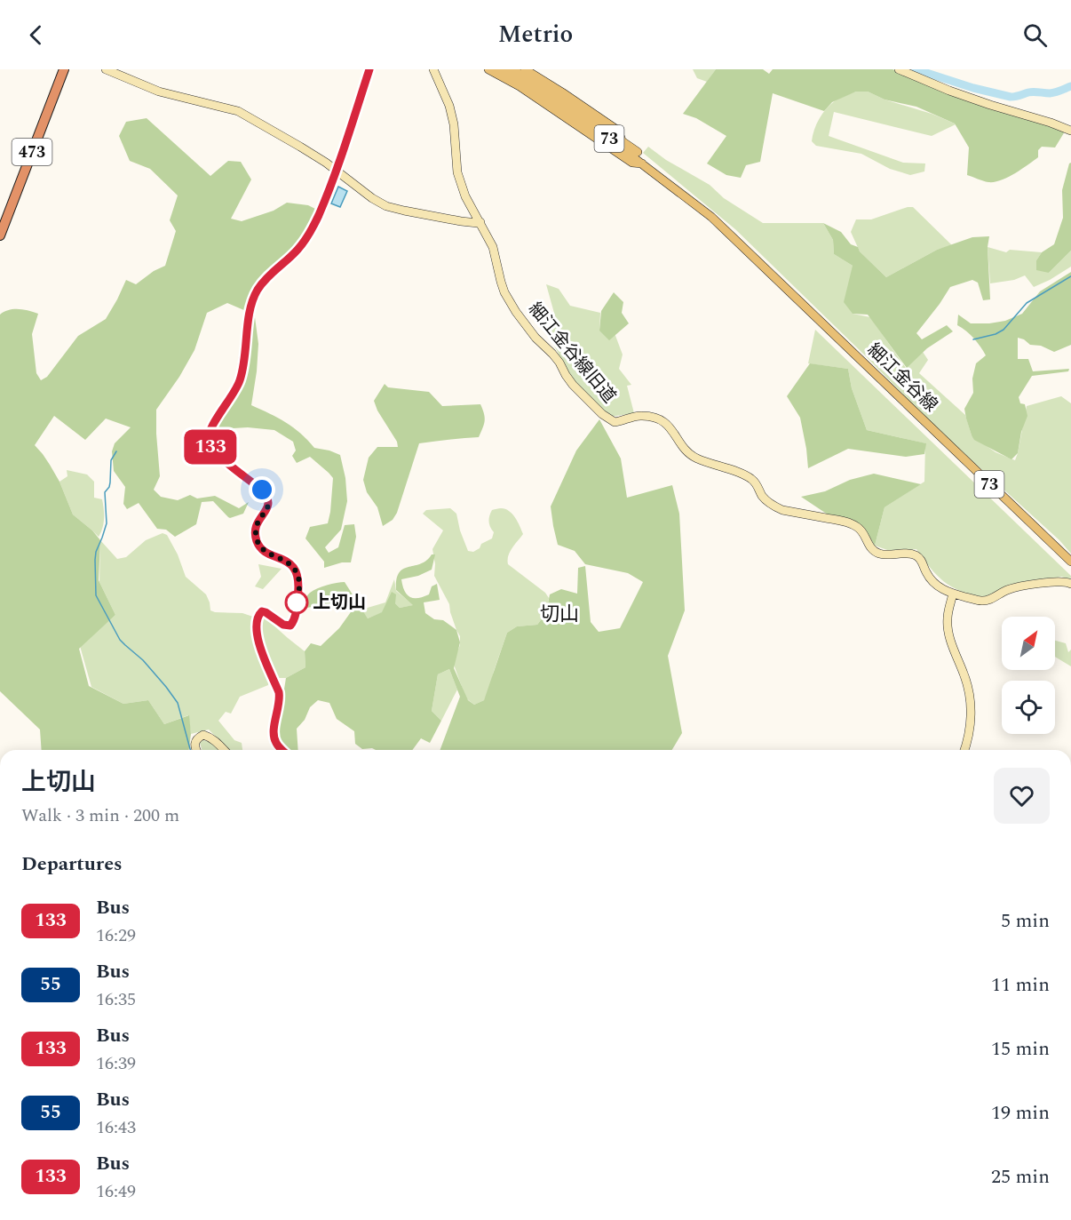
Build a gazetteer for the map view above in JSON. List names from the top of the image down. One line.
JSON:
{"streets":{"highway":["473"],"main road":["73","細江金谷線"],"street":["細江金谷線旧道"]},"crossings":[["73","細江金谷線"]],"districts":["切山"],"places":["上切山"],"lines":["bus line 133"],"north":"top right","page":{"header":"Metrio","on_map":"133","heading":[["上切山","Walk · 3 min · 200 m"],"Departures"],"list":[{"mark":"133","name":"Bus","note":"16:29","value":"5 min"},{"mark":"55","name":"Bus","note":"16:35","value":"11 min"},{"mark":"133","name":"Bus","note":"16:39","value":"15 min"},{"mark":"55","name":"Bus","note":"16:43","value":"19 min"},{"mark":"133","name":"Bus","note":"16:49","value":"25 min"}]}}
